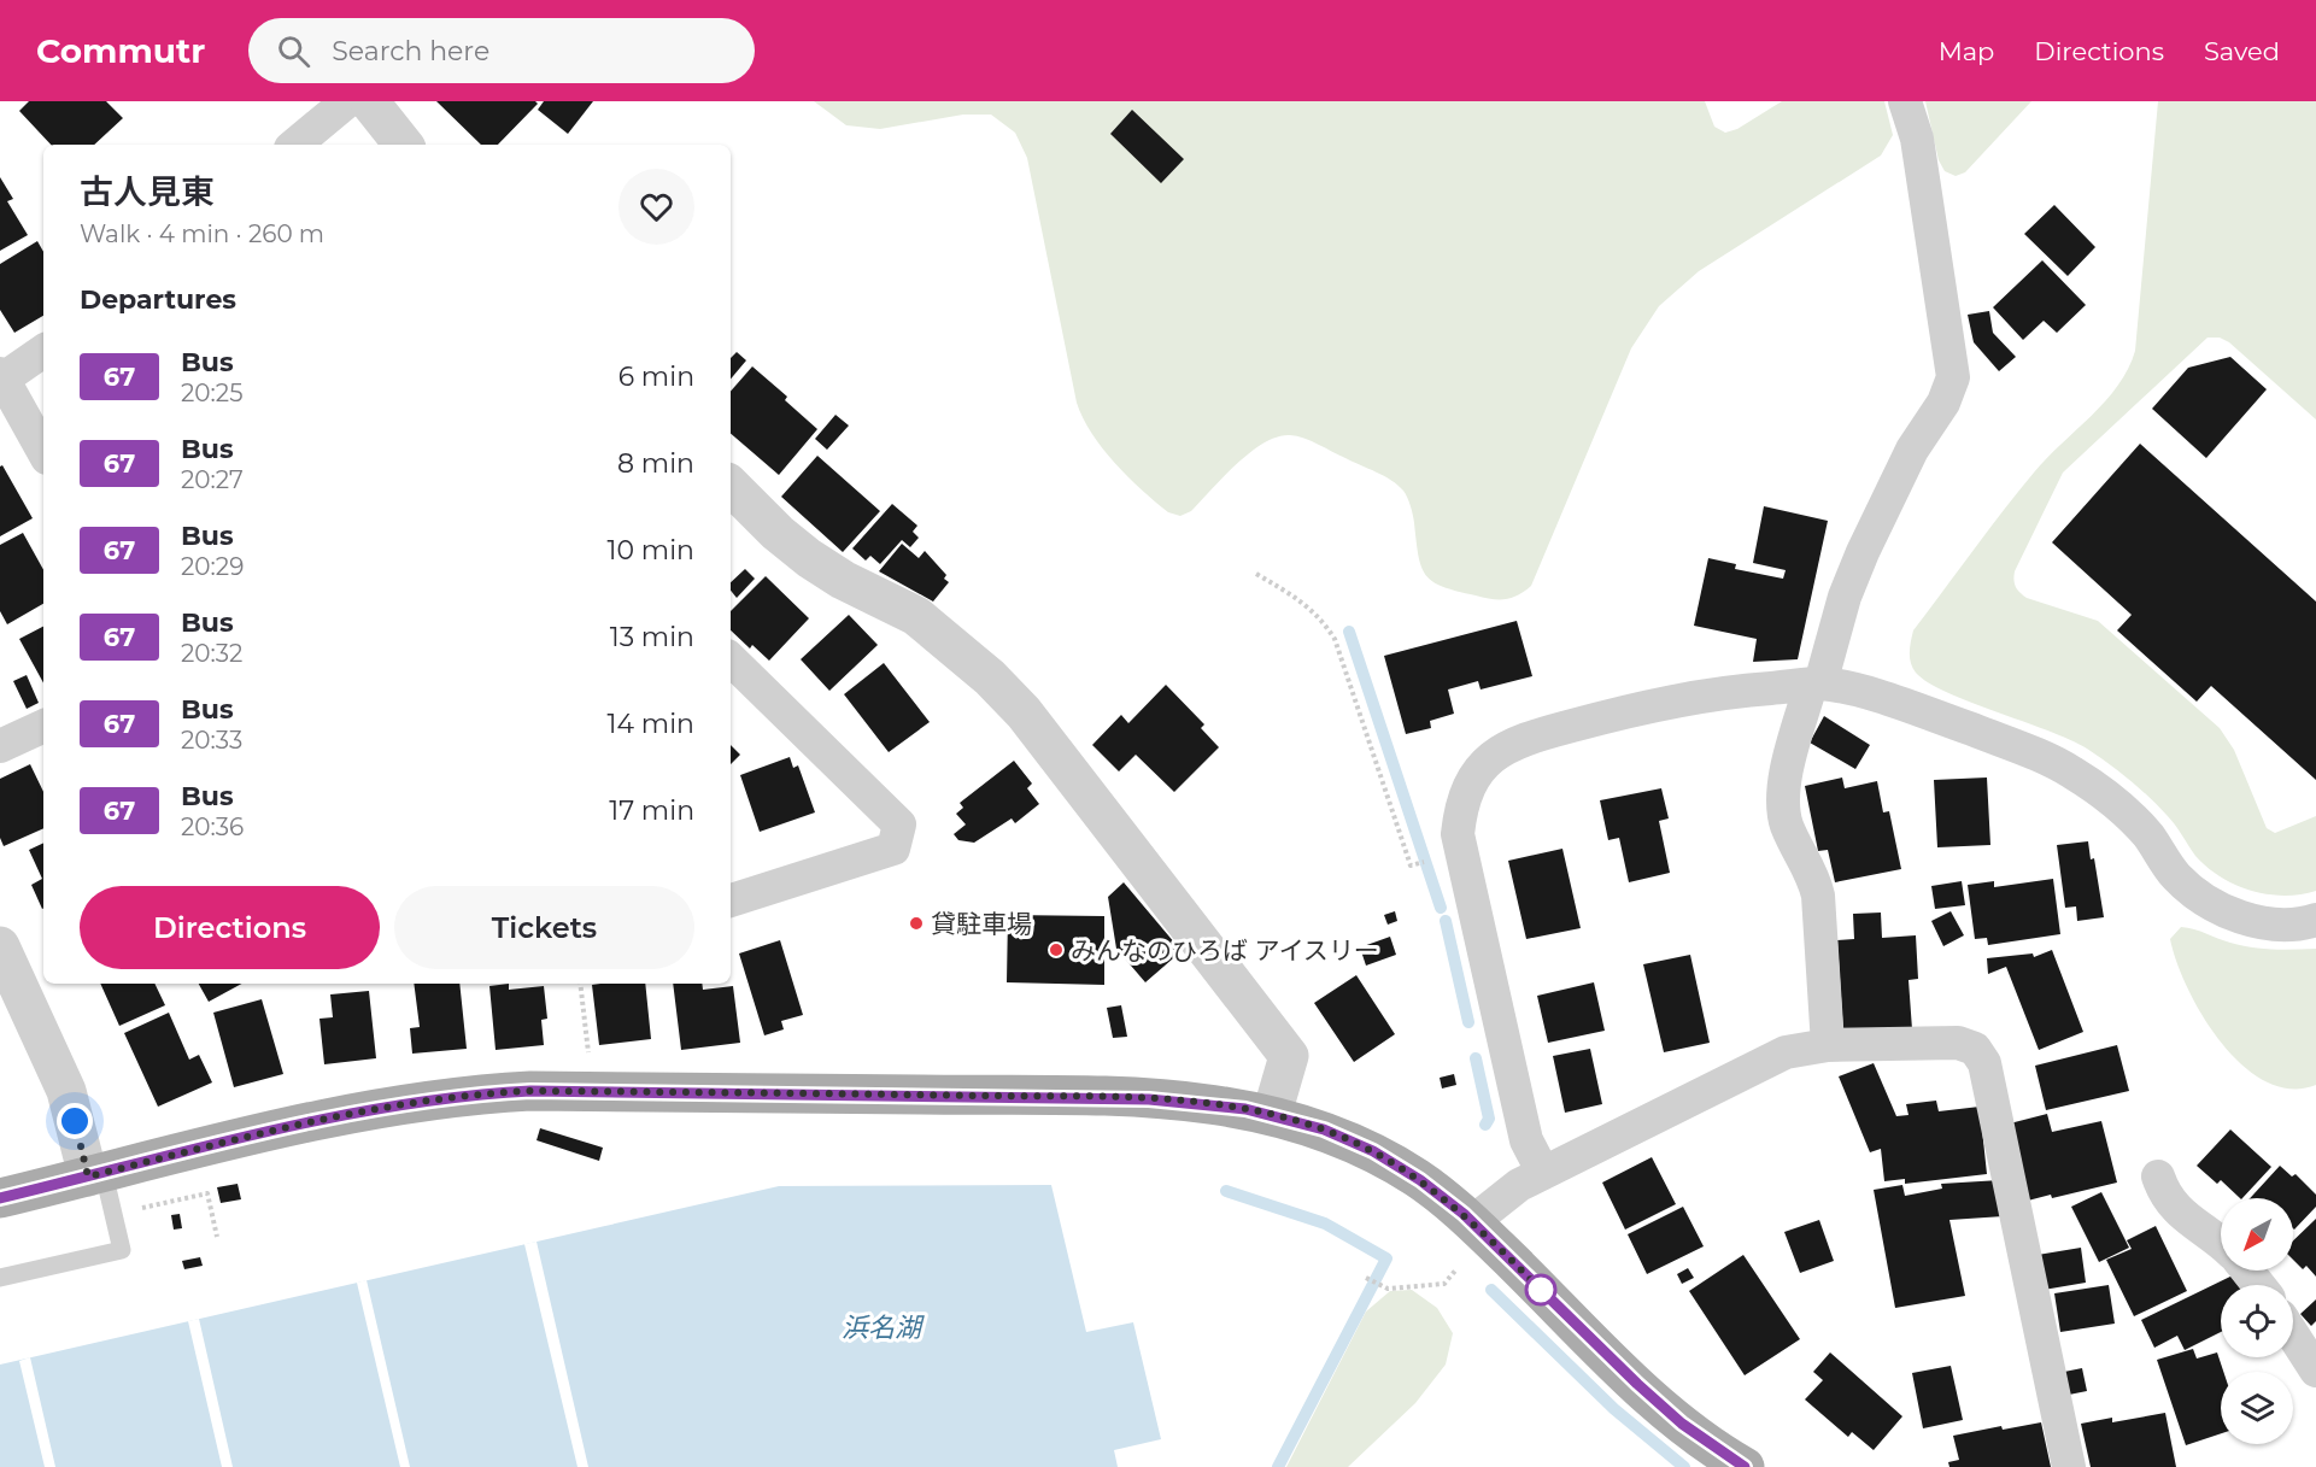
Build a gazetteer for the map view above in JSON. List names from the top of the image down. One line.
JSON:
{"water":["浜名湖"],"places":["貸駐車場","みんなのひろば アイスリー"],"lines":["bus line 67"],"north":"bottom left","page":{"header":"Commutr","search":"Search here","nav":["Map","Directions","Saved"],"heading":[["古人見東","Walk · 4 min · 260 m"],"Departures"],"list":[{"mark":"67","name":"Bus","note":"20:25","value":"6 min"},{"mark":"67","name":"Bus","note":"20:27","value":"8 min"},{"mark":"67","name":"Bus","note":"20:29","value":"10 min"},{"mark":"67","name":"Bus","note":"20:32","value":"13 min"},{"mark":"67","name":"Bus","note":"20:33","value":"14 min"},{"mark":"67","name":"Bus","note":"20:36","value":"17 min"}],"buttons":["Directions","Tickets"]}}
